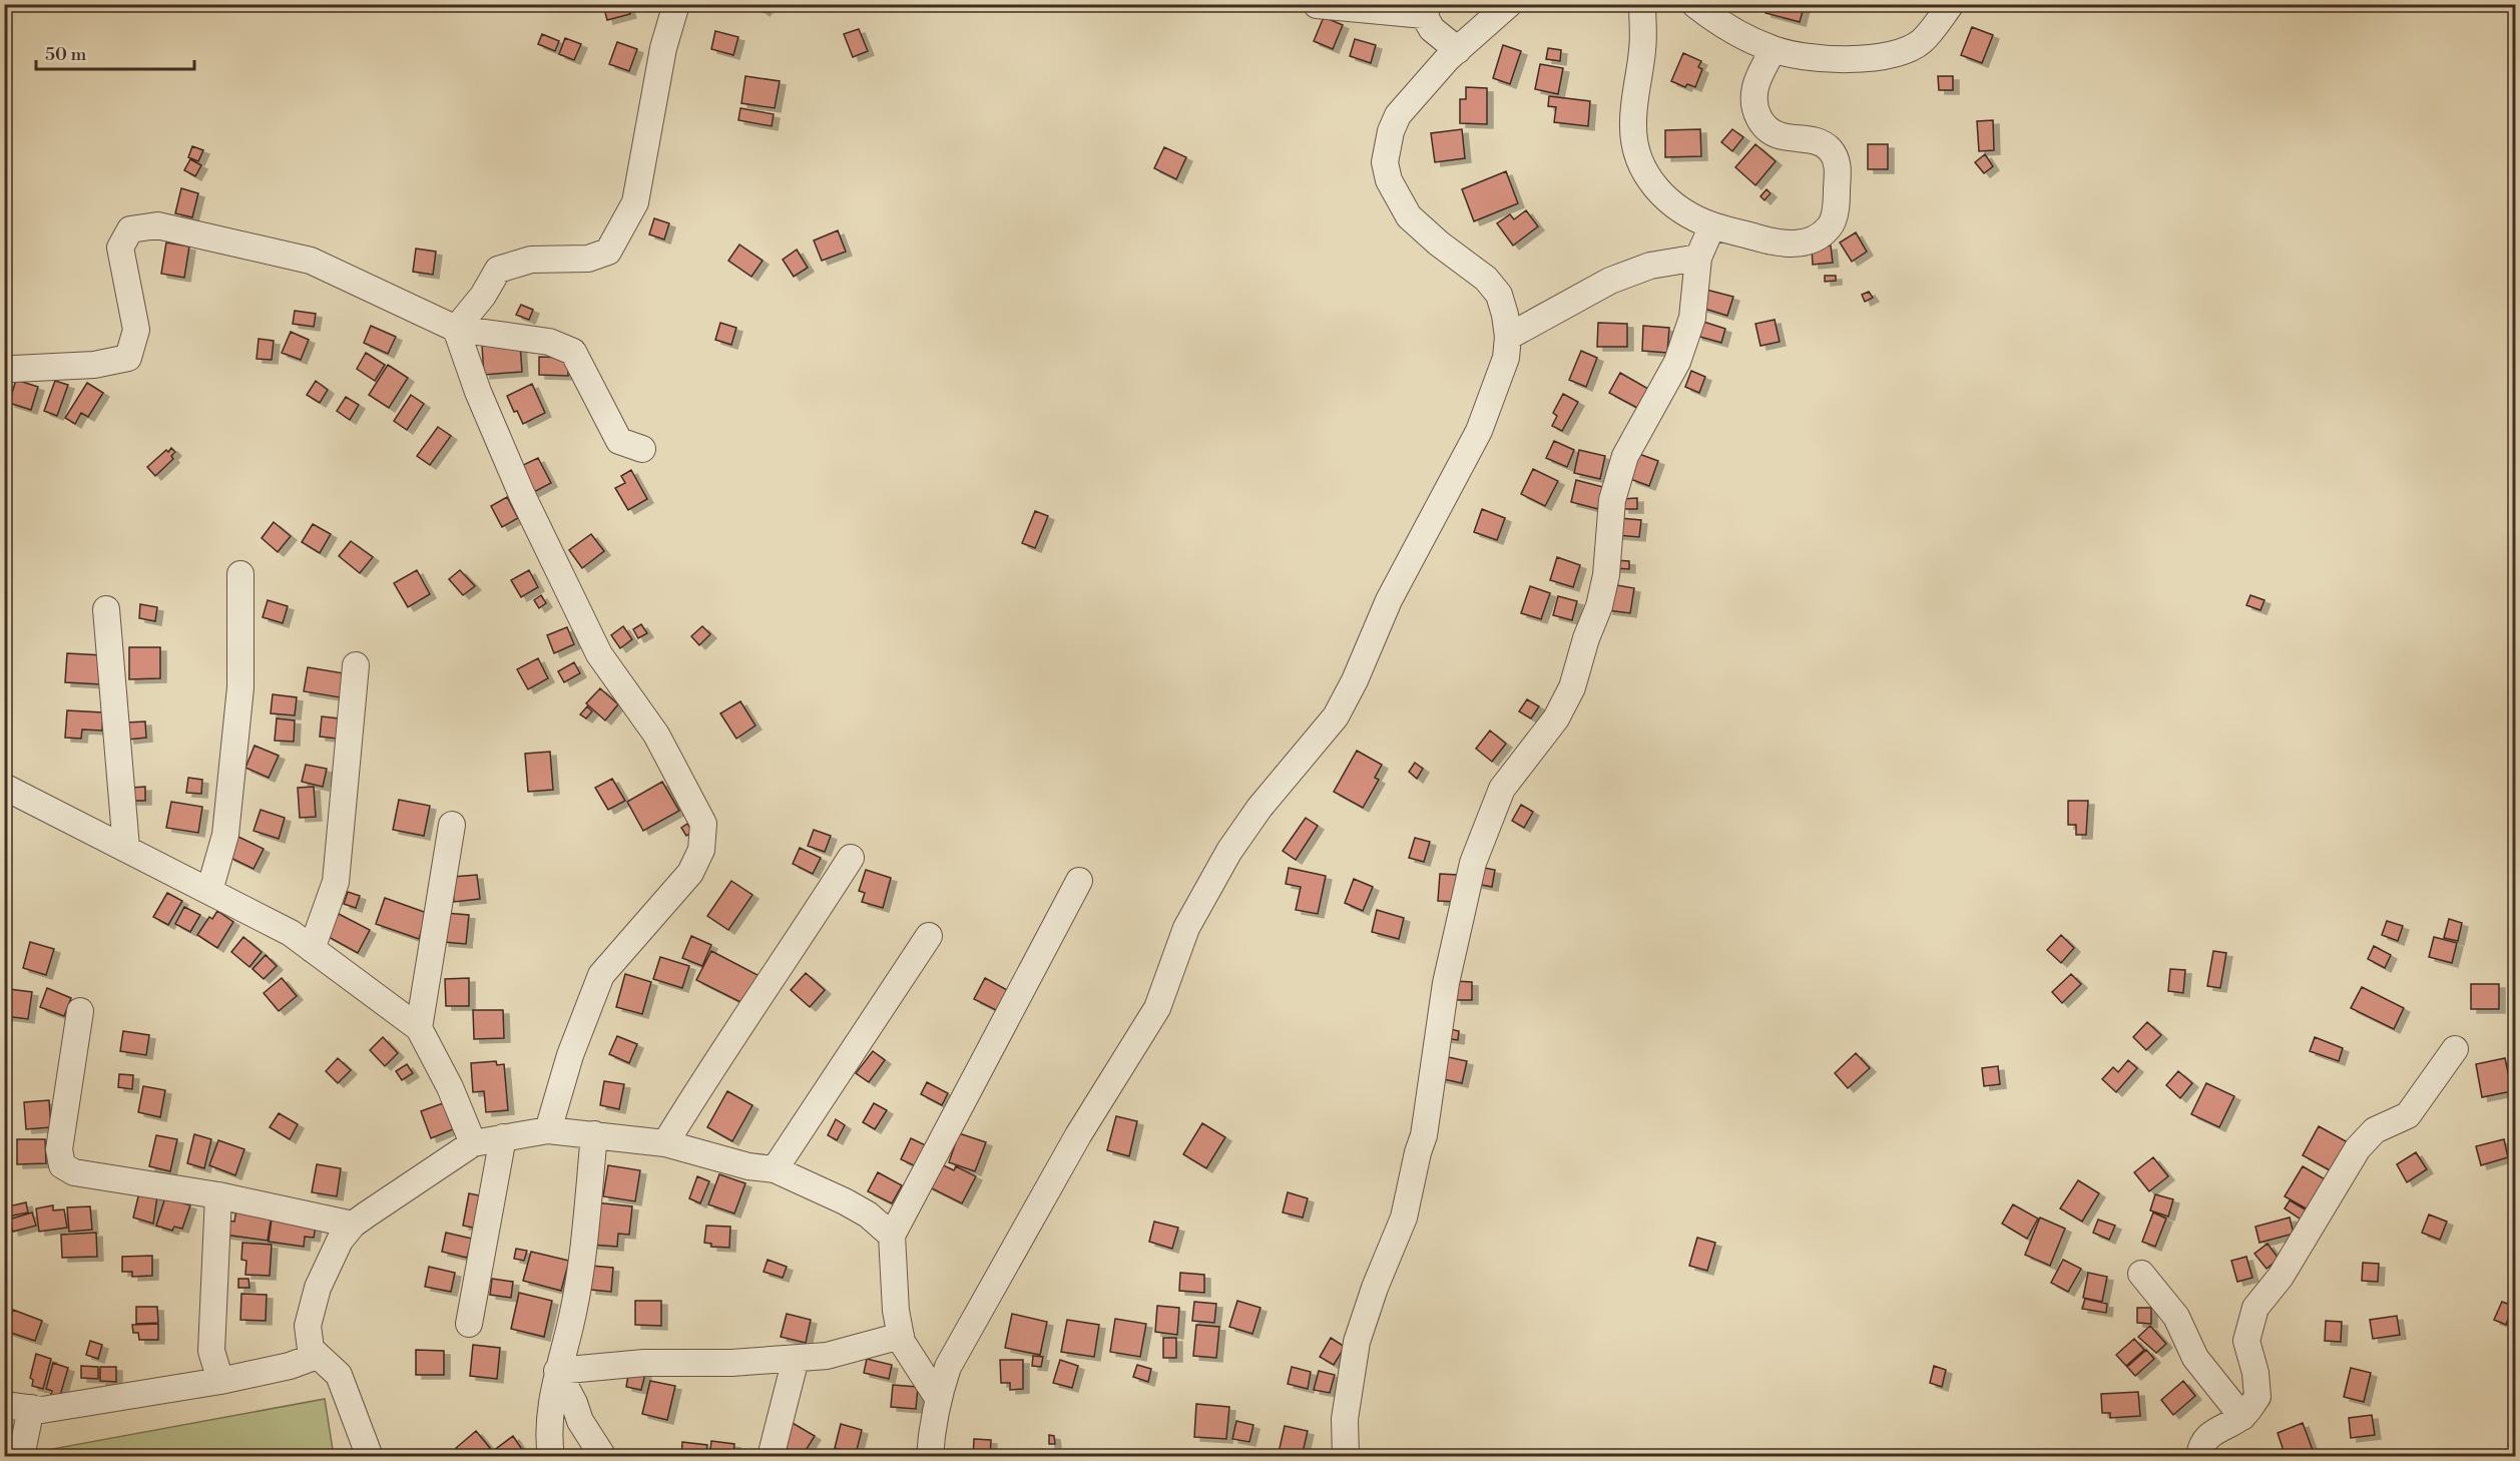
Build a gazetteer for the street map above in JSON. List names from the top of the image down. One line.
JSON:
{"scale_bar":"50 m"}
